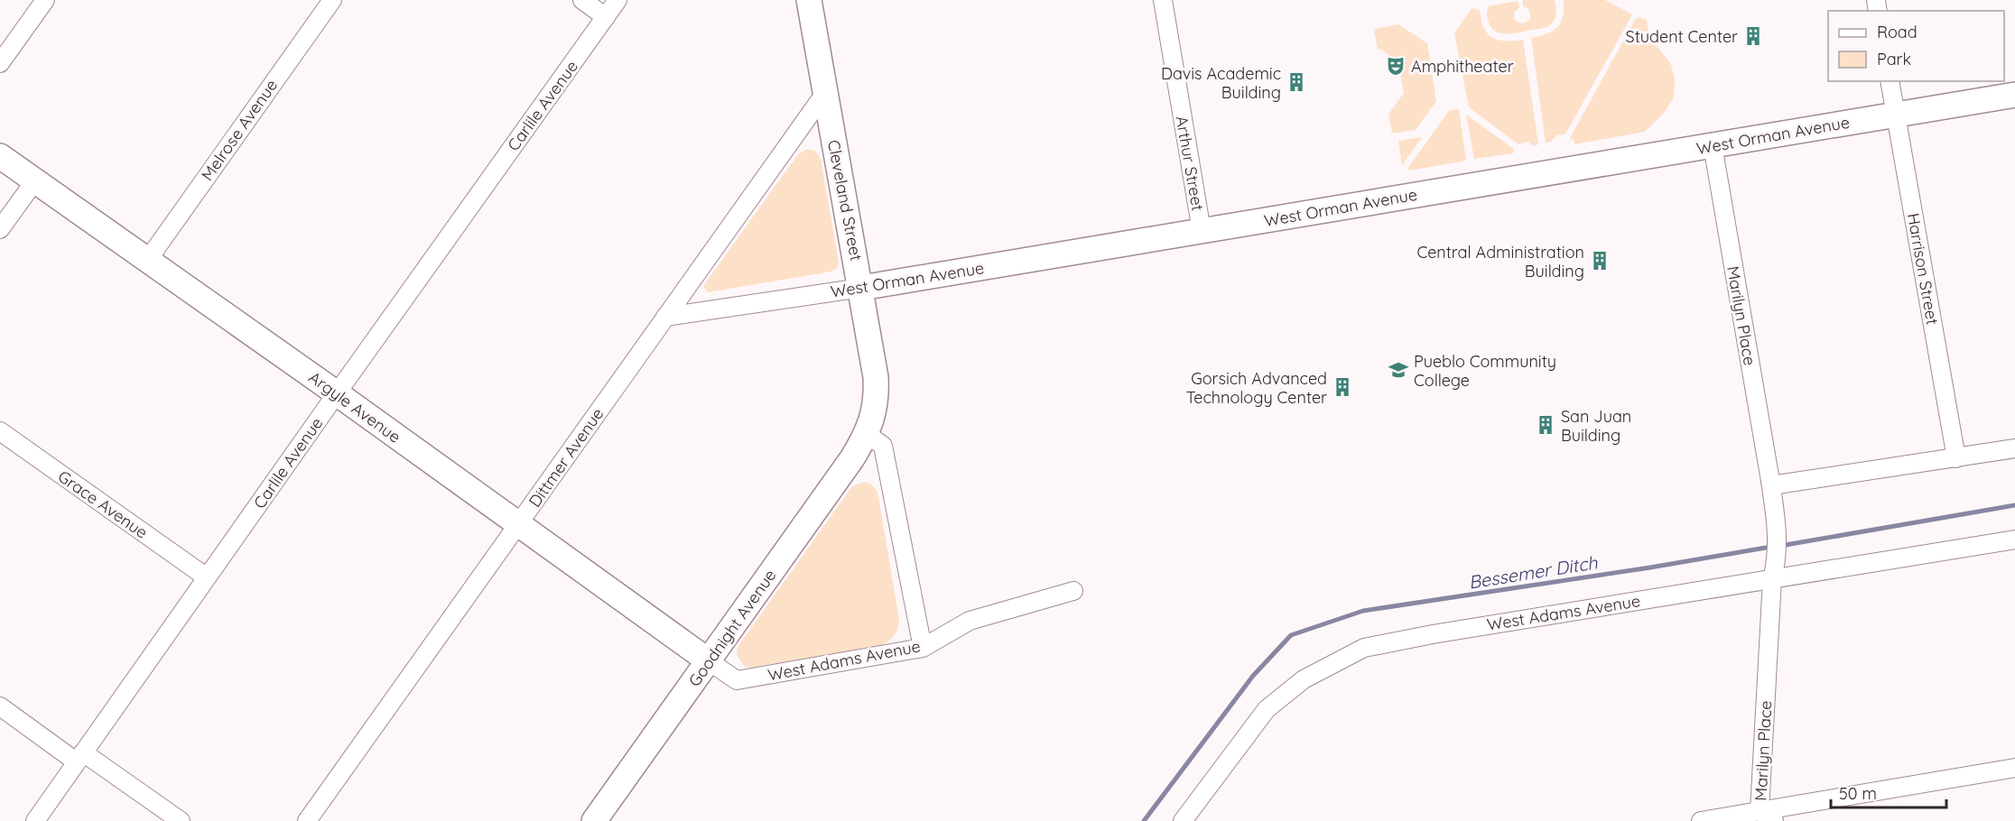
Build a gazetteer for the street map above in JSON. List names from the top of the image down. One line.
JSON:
{"streets":{"street":["Carlile Avenue","Melrose Avenue","West Orman Avenue","Arthur Street","Cleveland Street","Harrison Street","Marilyn Place","Argyle Avenue","Dittmer Avenue","Grace Avenue","West Adams Avenue","Goodnight Avenue"]},"crossings":[["Carlile Avenue","Argyle Avenue"],["Carlile Avenue","Grace Avenue"],["Melrose Avenue","Argyle Avenue"],["West Orman Avenue","Arthur Street"],["West Orman Avenue","Cleveland Street"],["West Orman Avenue","Harrison Street"],["West Orman Avenue","Marilyn Place"],["West Orman Avenue","Dittmer Avenue"],["Cleveland Street","Dittmer Avenue"],["Cleveland Street","Goodnight Avenue"],["Marilyn Place","West Adams Avenue"],["Argyle Avenue","Dittmer Avenue"],["Argyle Avenue","West Adams Avenue"],["Argyle Avenue","Goodnight Avenue"],["West Adams Avenue","Goodnight Avenue"]],"water":["Bessemer Ditch"],"places":{"building":["Student Center","Davis Academic Building","Central Administration Building","Gorsich Advanced Technology Center","San Juan Building"],"theatre":["Amphitheater"],"school or university":["Pueblo Community College"]},"legend":["Road","Park"],"scale_bar":"50 m"}
